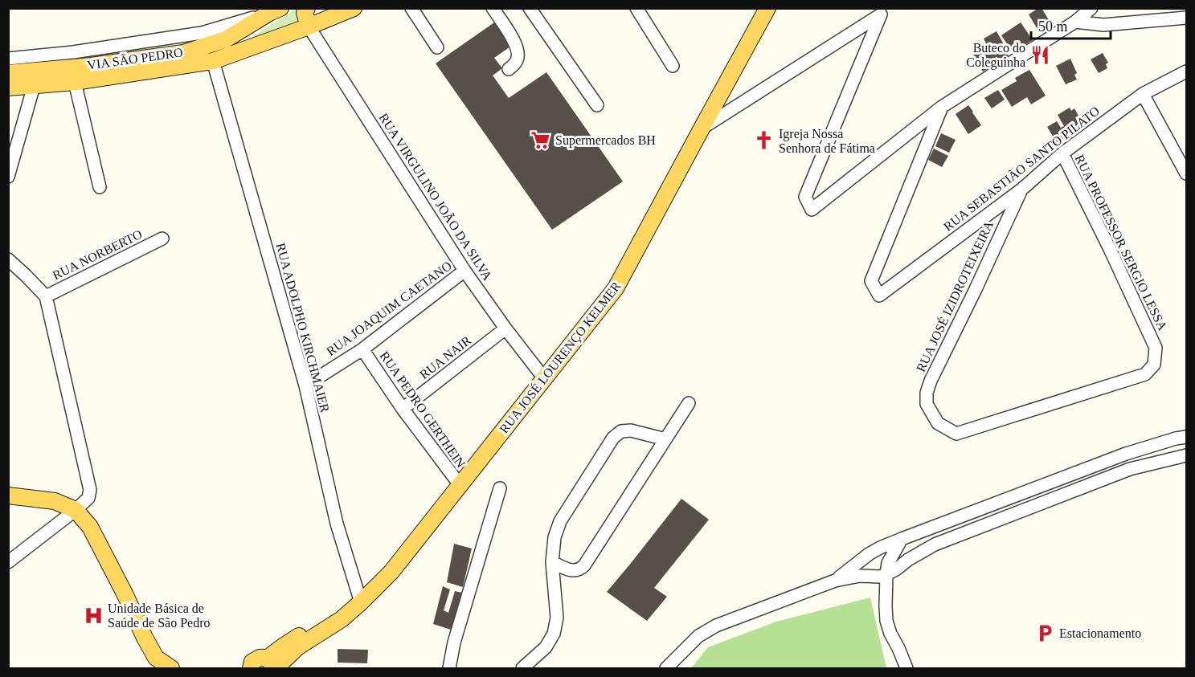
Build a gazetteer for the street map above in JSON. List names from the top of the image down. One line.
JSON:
{"streets":{"main road":["VIA SÃO PEDRO","RUA JOSÉ LOURENÇO KELMER"],"street":["RUA SEBASTIÃO SANTO PILATO","RUA VIRGULINO JOÃO DA SILVA","RUA PROFESSOR SERGIO LESSA","RUA NORBERTO","RUA JOSÉ IZIDROTEIXEIRA","RUA JOAQUIM CAETANO","RUA ADOLPHO KIRCHMAIER","RUA NAIR","RUA PEDRO GERTHEIN"]},"crossings":[["RUA SEBASTIÃO SANTO PILATO","RUA PROFESSOR SERGIO LESSA"],["RUA SEBASTIÃO SANTO PILATO","RUA JOSÉ IZIDROTEIXEIRA"],["RUA VIRGULINO JOÃO DA SILVA","RUA JOAQUIM CAETANO"],["RUA VIRGULINO JOÃO DA SILVA","RUA NAIR"],["RUA VIRGULINO JOÃO DA SILVA","RUA JOSÉ LOURENÇO KELMER"],["RUA PROFESSOR SERGIO LESSA","RUA JOSÉ IZIDROTEIXEIRA"],["RUA JOAQUIM CAETANO","RUA ADOLPHO KIRCHMAIER"],["RUA JOAQUIM CAETANO","RUA PEDRO GERTHEIN"],["RUA ADOLPHO KIRCHMAIER","RUA JOSÉ LOURENÇO KELMER"],["RUA NAIR","RUA PEDRO GERTHEIN"],["RUA JOSÉ LOURENÇO KELMER","RUA PEDRO GERTHEIN"]],"places":{"restaurant":["Buteco do Coleguinha"],"supermarket":["Supermercados BH"],"church":["Igreja Nossa Senhora de Fátima"],"hospital":["Unidade Básica de Saúde de São Pedro"],"parking":["Estacionamento"]},"scale_bar":"50 m"}
